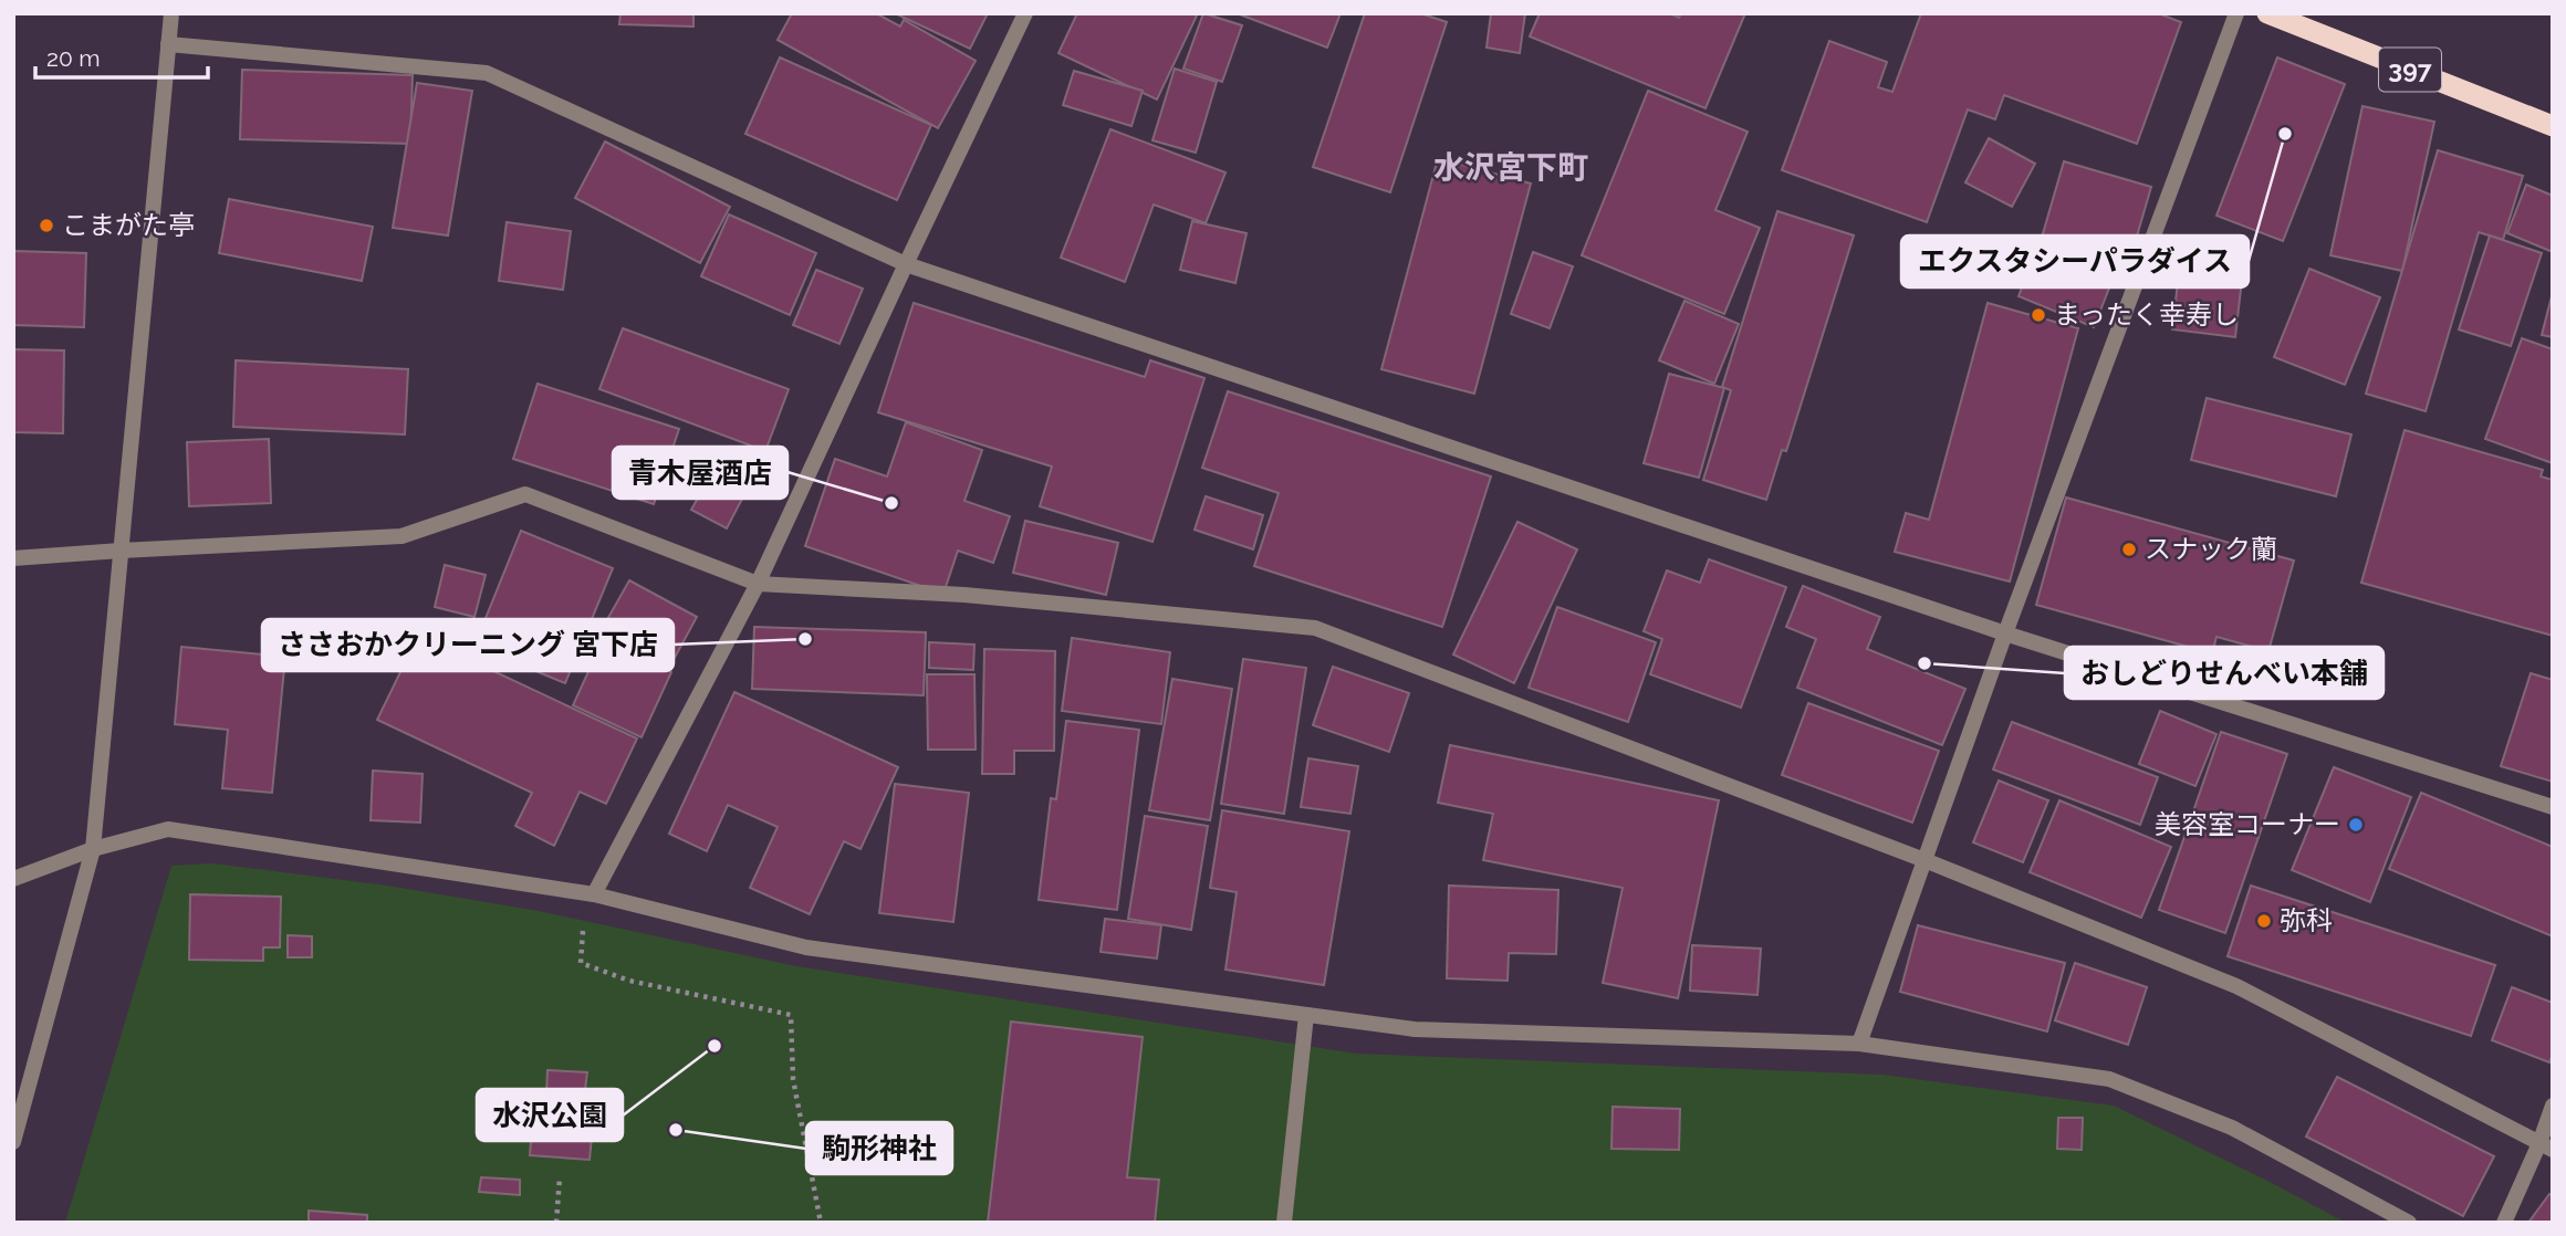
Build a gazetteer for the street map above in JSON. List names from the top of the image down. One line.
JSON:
{"streets":{"highway":["397"]},"districts":["水沢宮下町"],"places":["エクスタシーパラダイス","こまがた亭","まったく幸寿し","青木屋酒店","スナック蘭","ささおかクリーニング 宮下店","おしどりせんべい本舗","美容室コーナー","弥科","水沢公園","駒形神社"],"scale_bar":"20 m"}
